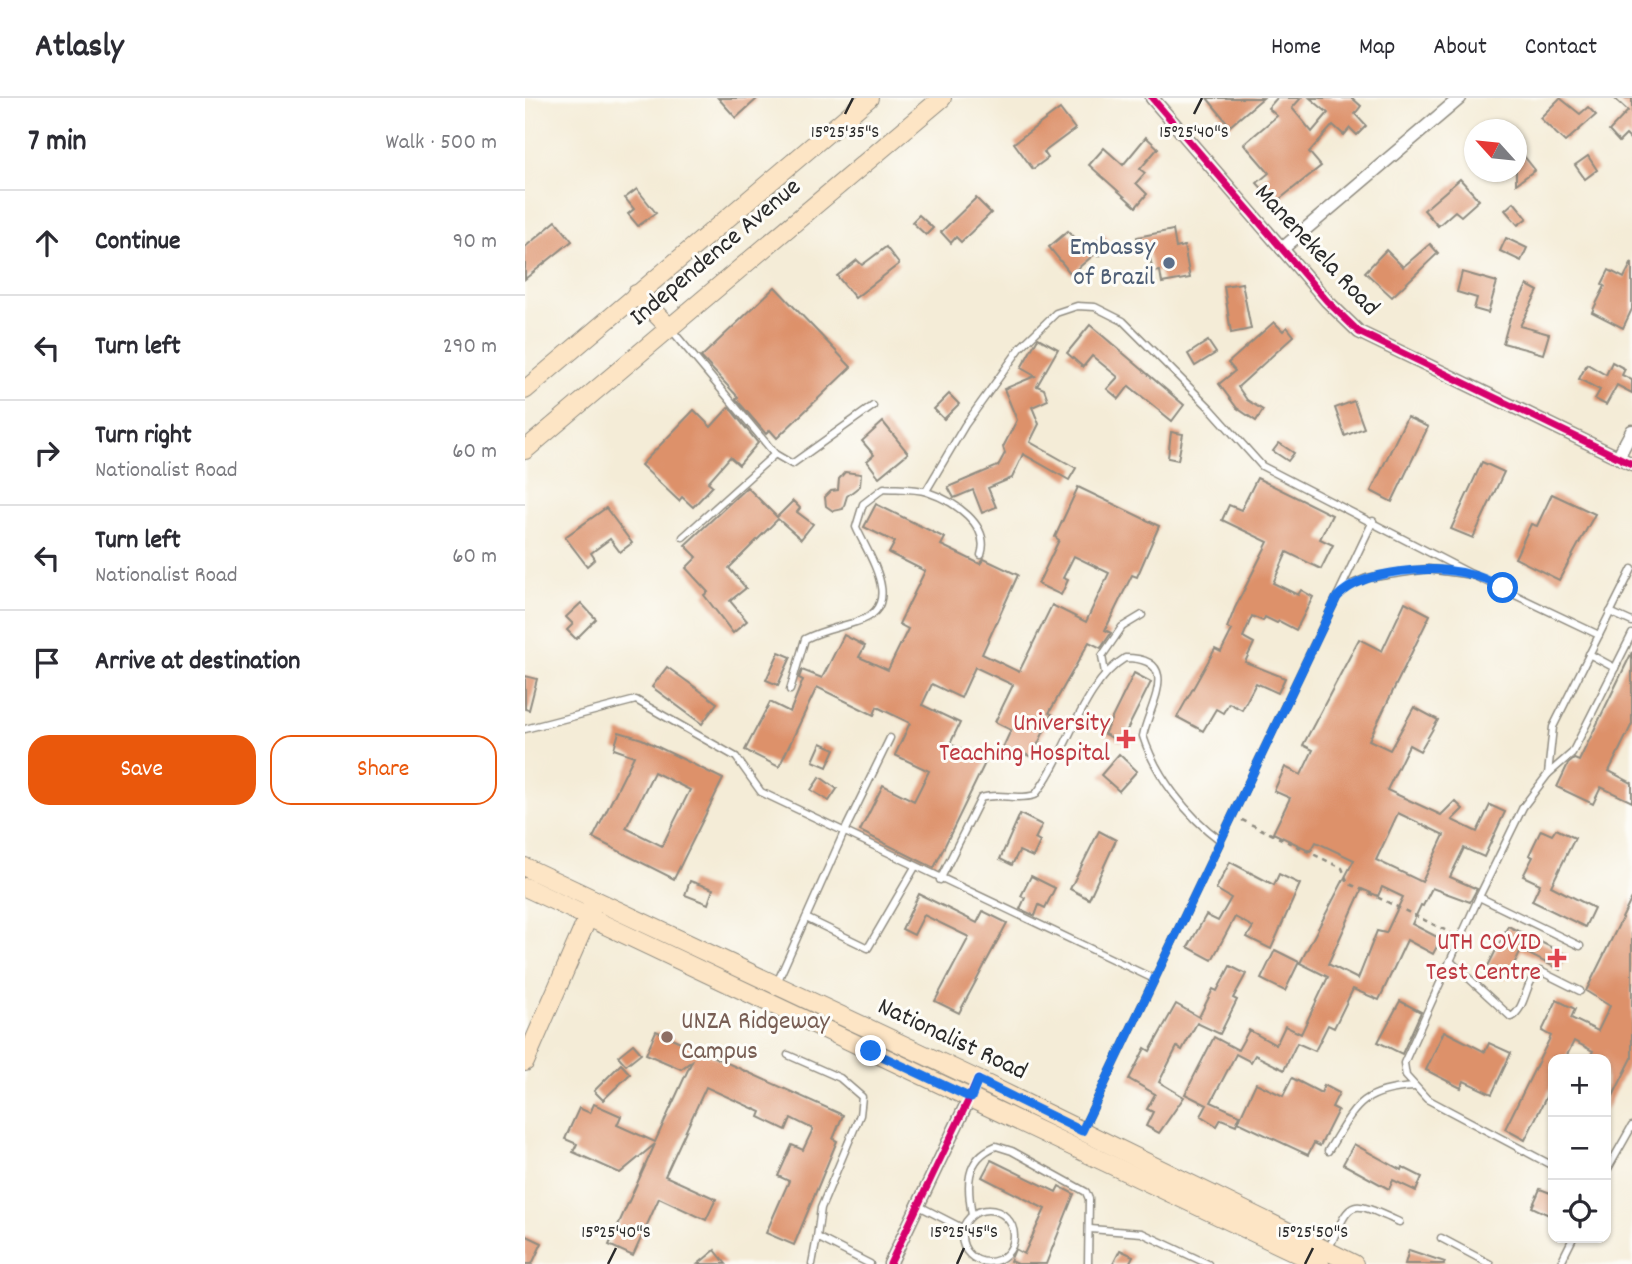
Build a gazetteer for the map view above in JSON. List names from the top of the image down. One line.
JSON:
{"streets":{"main road":["Independence Avenue","Nationalist Road"],"street":["Manenekela Road"]},"places":{"other":["Embassy of Brazil","UNZA Ridgeway Campus"],"health":["University Teaching Hospital","UTH COVID Test Centre"]},"north":"top left","page":{"header":"Atlasly","nav":["Home","Map","About","Contact"],"heading":["7 min","Walk · 500 m"],"list":[["Continue","90 m"],["Turn left","290 m"],["Turn right","Nationalist Road","60 m"],["Turn left","Nationalist Road","60 m"],"Arrive at destination"],"buttons":["Save","Share"],"map_buttons":["+","−"]},"coordinates":["15°25'35\"S","15°25'40\"S","15°25'45\"S","15°25'50\"S"]}
